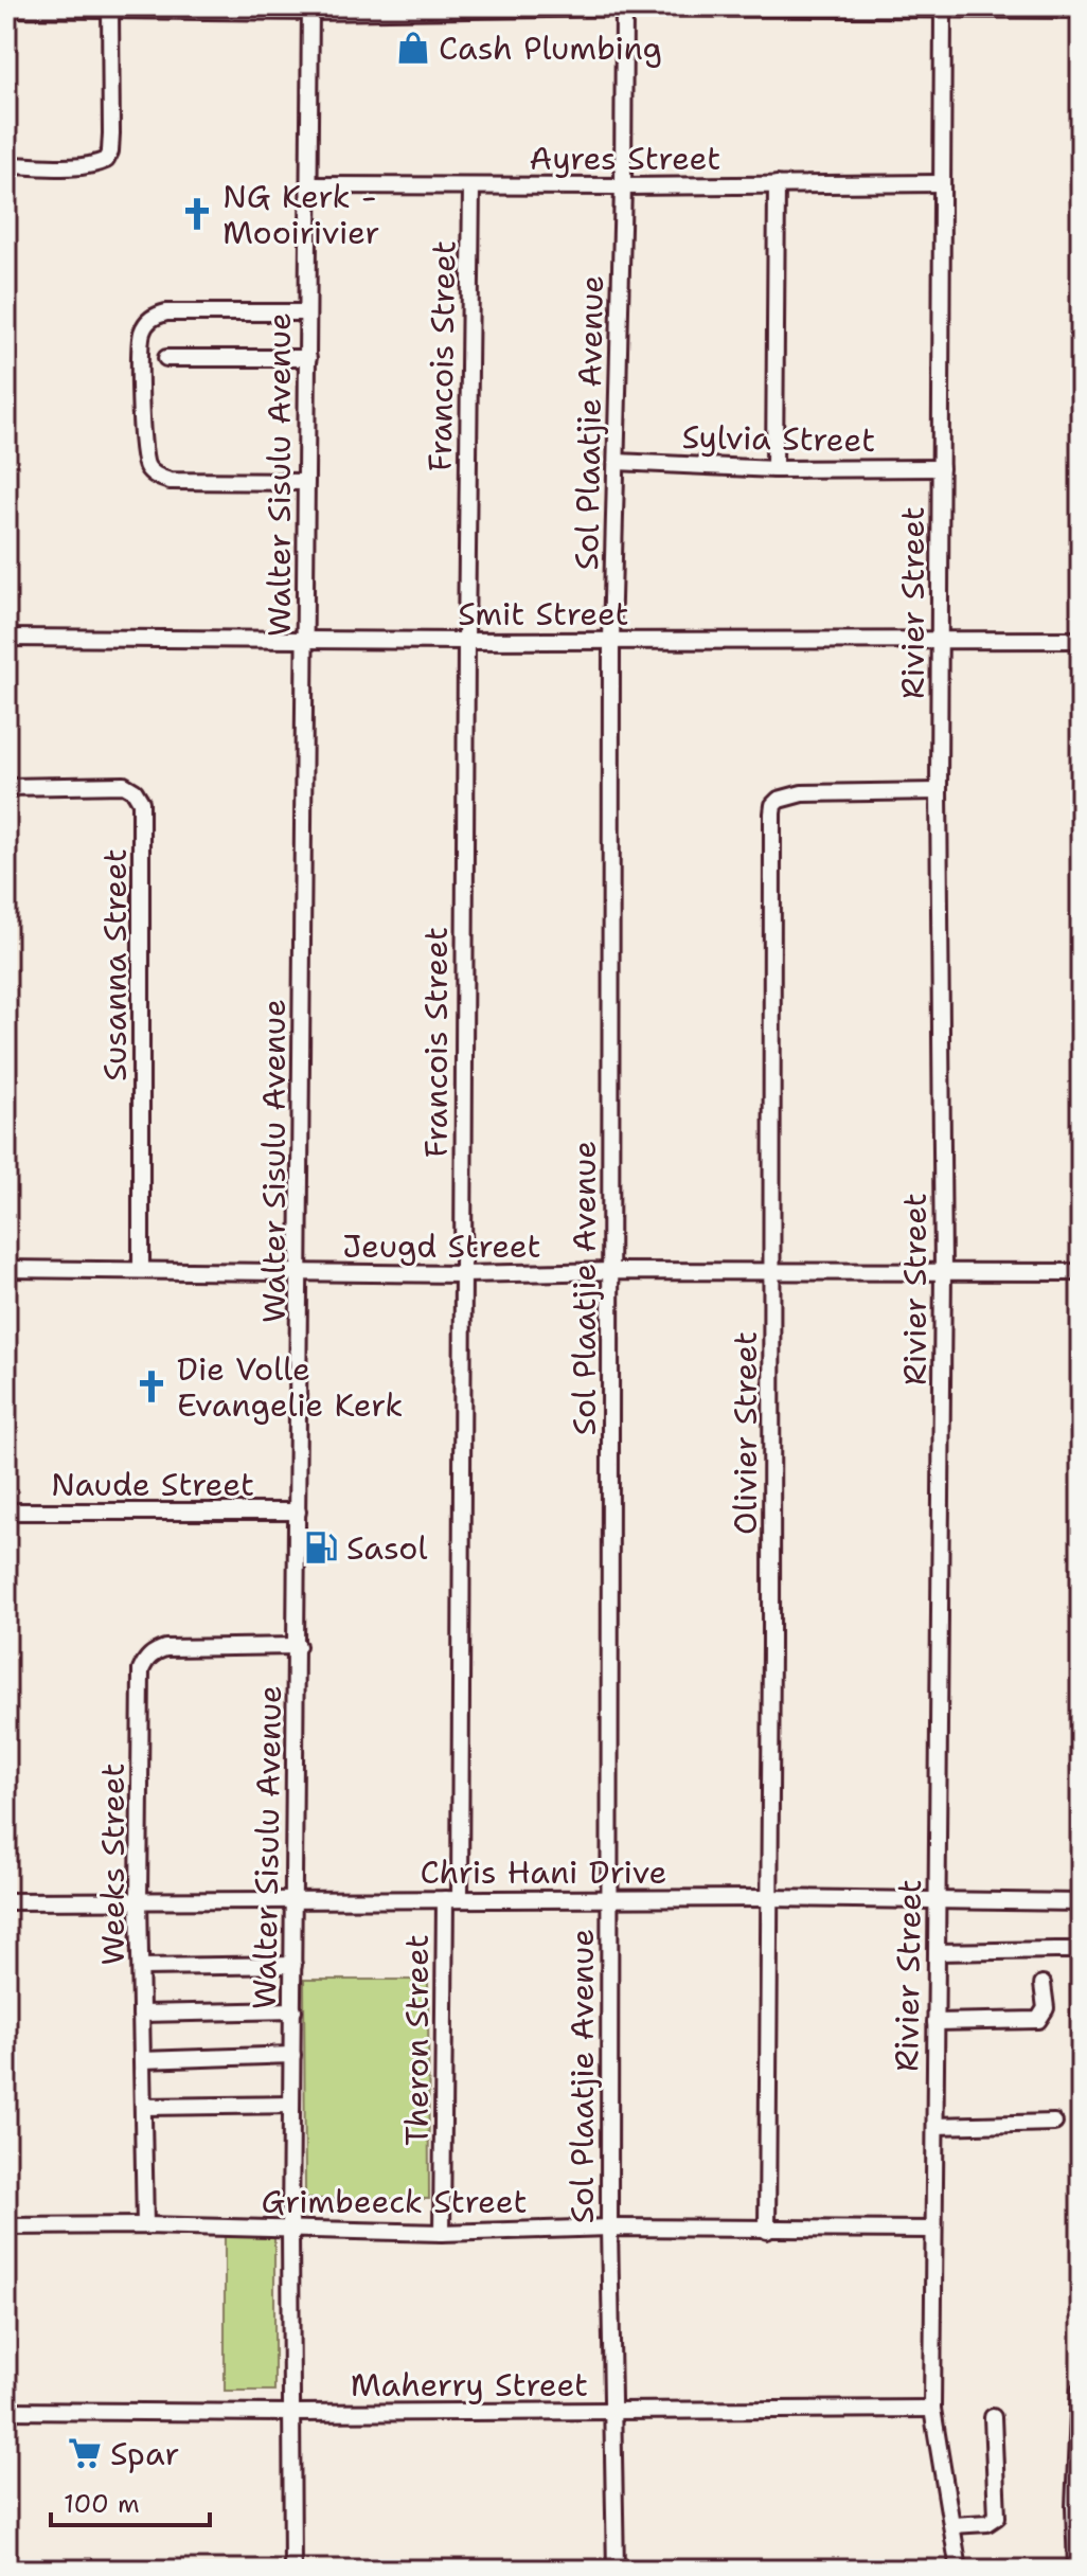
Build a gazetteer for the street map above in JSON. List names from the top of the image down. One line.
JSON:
{"streets":{"street":["Ayres Street","Francois Street","Sol Plaatjie Avenue","Sylvia Street","Walter Sisulu Avenue","Rivier Street","Smit Street","Susanna Street","Jeugd Street","Olivier Street","Naude Street","Weeks Street","Chris Hani Drive","Theron Street","Grimbeeck Street","Maherry Street"]},"crossings":[["Ayres Street","Francois Street"],["Ayres Street","Sol Plaatjie Avenue"],["Ayres Street","Walter Sisulu Avenue"],["Ayres Street","Rivier Street"],["Francois Street","Smit Street"],["Francois Street","Jeugd Street"],["Francois Street","Chris Hani Drive"],["Francois Street","Theron Street"],["Sol Plaatjie Avenue","Sylvia Street"],["Sol Plaatjie Avenue","Smit Street"],["Sol Plaatjie Avenue","Jeugd Street"],["Sol Plaatjie Avenue","Chris Hani Drive"],["Sol Plaatjie Avenue","Grimbeeck Street"],["Sol Plaatjie Avenue","Maherry Street"],["Sylvia Street","Rivier Street"],["Walter Sisulu Avenue","Smit Street"],["Walter Sisulu Avenue","Jeugd Street"],["Walter Sisulu Avenue","Naude Street"],["Walter Sisulu Avenue","Weeks Street"],["Walter Sisulu Avenue","Chris Hani Drive"],["Walter Sisulu Avenue","Grimbeeck Street"],["Walter Sisulu Avenue","Maherry Street"],["Rivier Street","Smit Street"],["Rivier Street","Jeugd Street"],["Rivier Street","Olivier Street"],["Rivier Street","Chris Hani Drive"],["Rivier Street","Grimbeeck Street"],["Rivier Street","Maherry Street"],["Susanna Street","Jeugd Street"],["Jeugd Street","Olivier Street"],["Olivier Street","Chris Hani Drive"],["Olivier Street","Grimbeeck Street"],["Weeks Street","Chris Hani Drive"],["Weeks Street","Grimbeeck Street"],["Chris Hani Drive","Theron Street"],["Theron Street","Grimbeeck Street"]],"places":{"shop":["Cash Plumbing"],"church":["NG Kerk - Mooirivier","Die Volle Evangelie Kerk"],"fuel station":["Sasol"],"supermarket":["Spar"]},"scale_bar":"100 m"}
